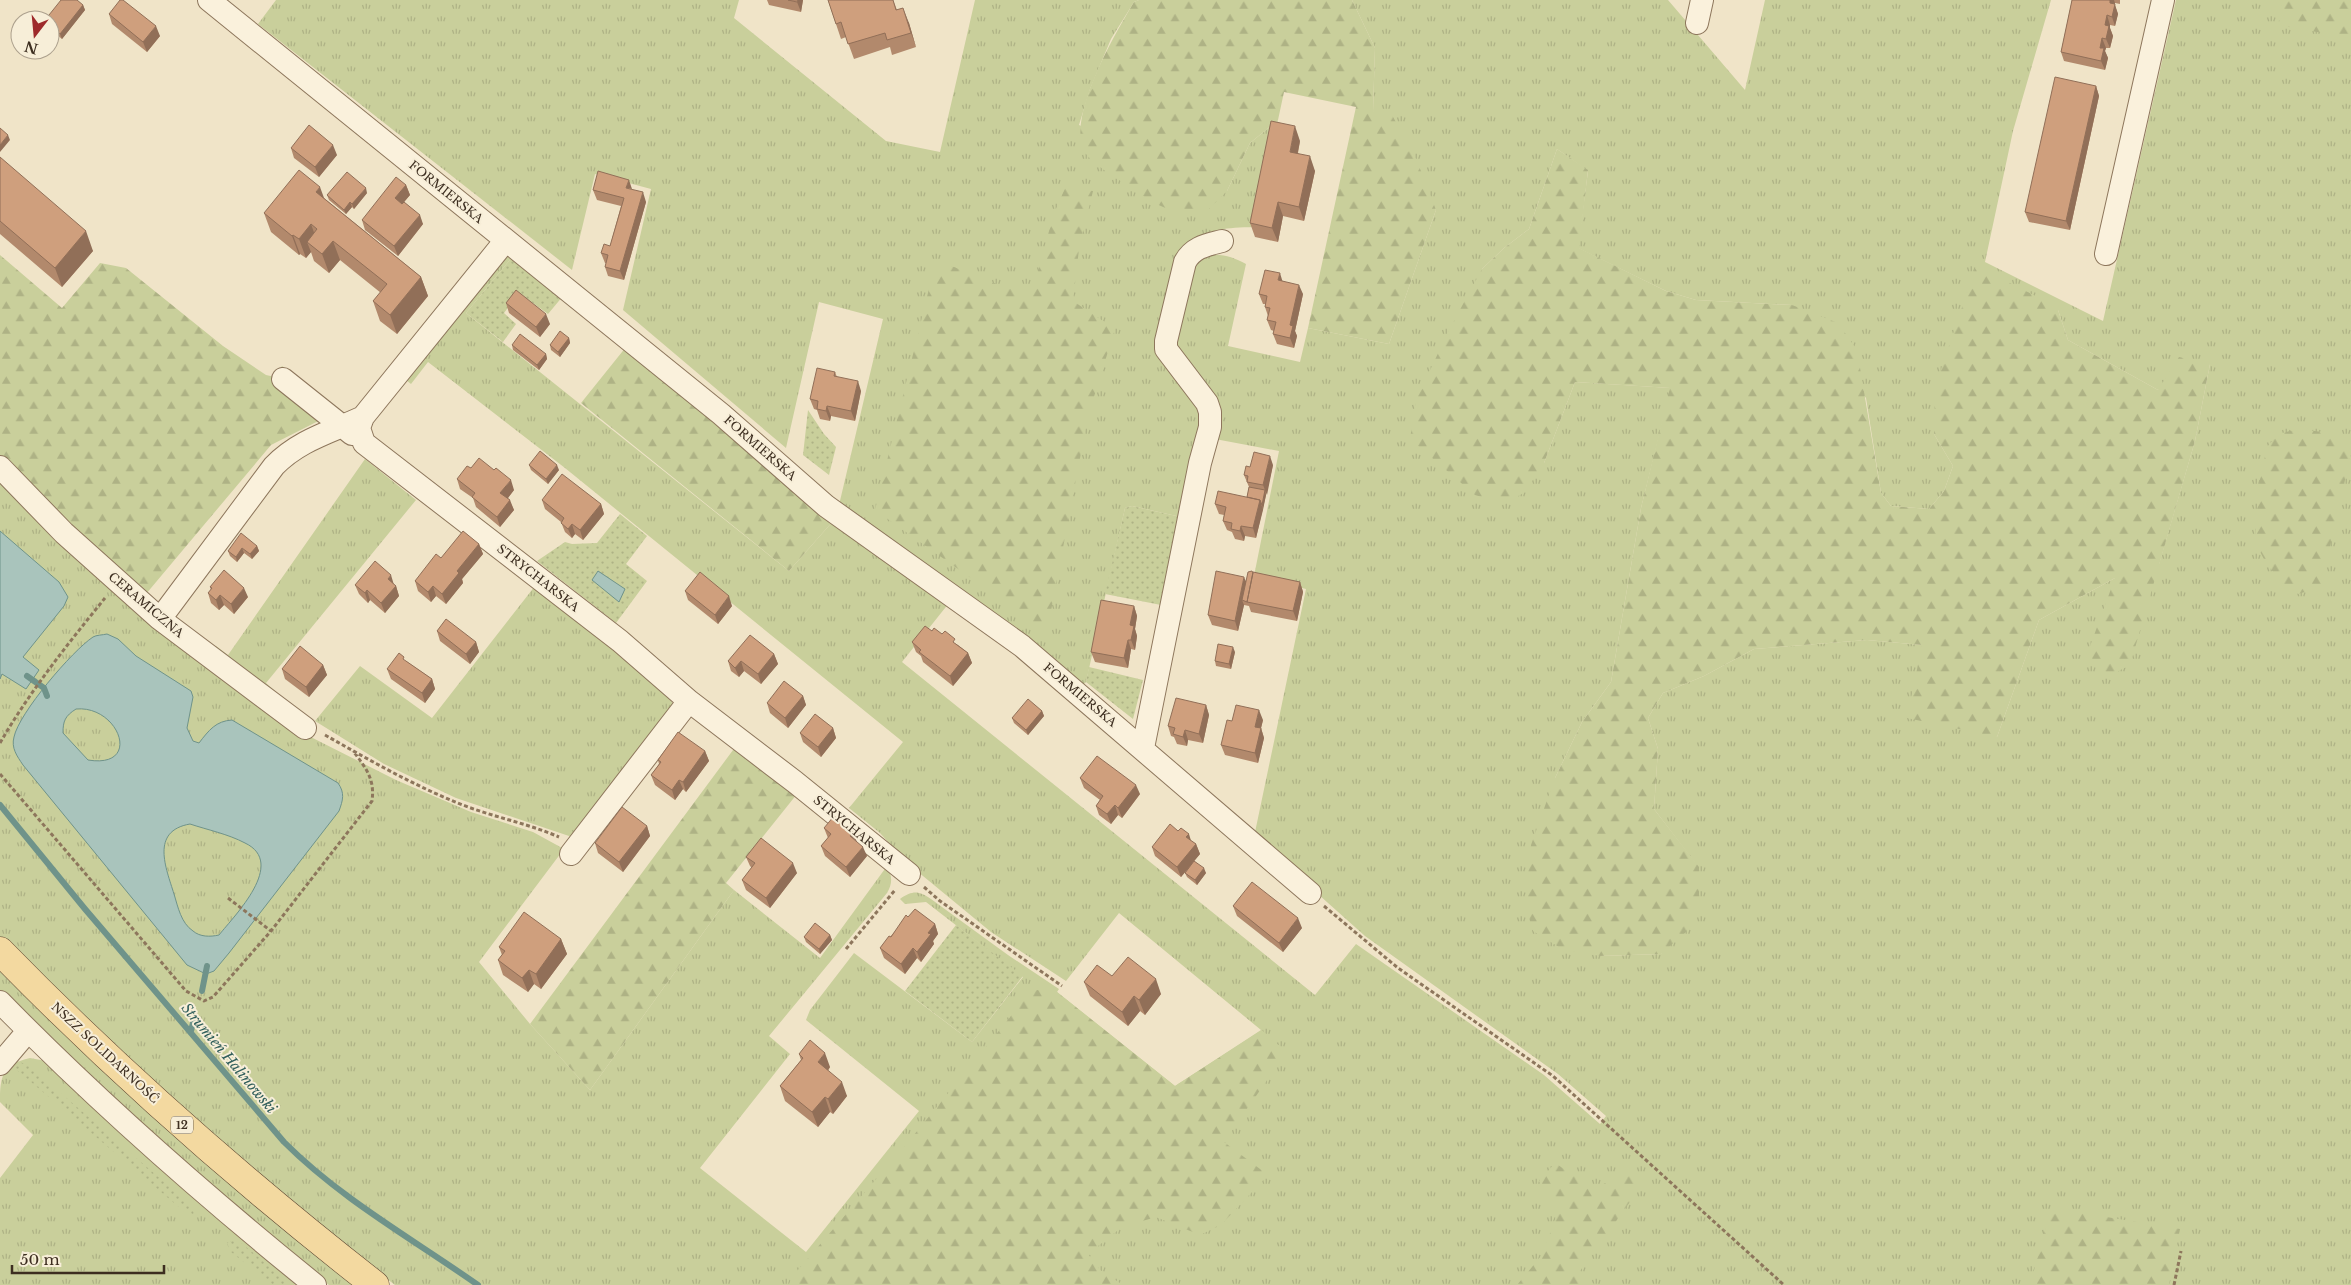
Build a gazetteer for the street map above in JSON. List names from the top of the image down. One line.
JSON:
{"streets":{"main road":["NSZZ SOLIDARNOŚĆ","12"],"street":["FORMIERSKA","STRYCHARSKA","CERAMICZNA"]},"water":["Strumień Halinowski"],"scale_bar":"50 m","north":"bottom"}
